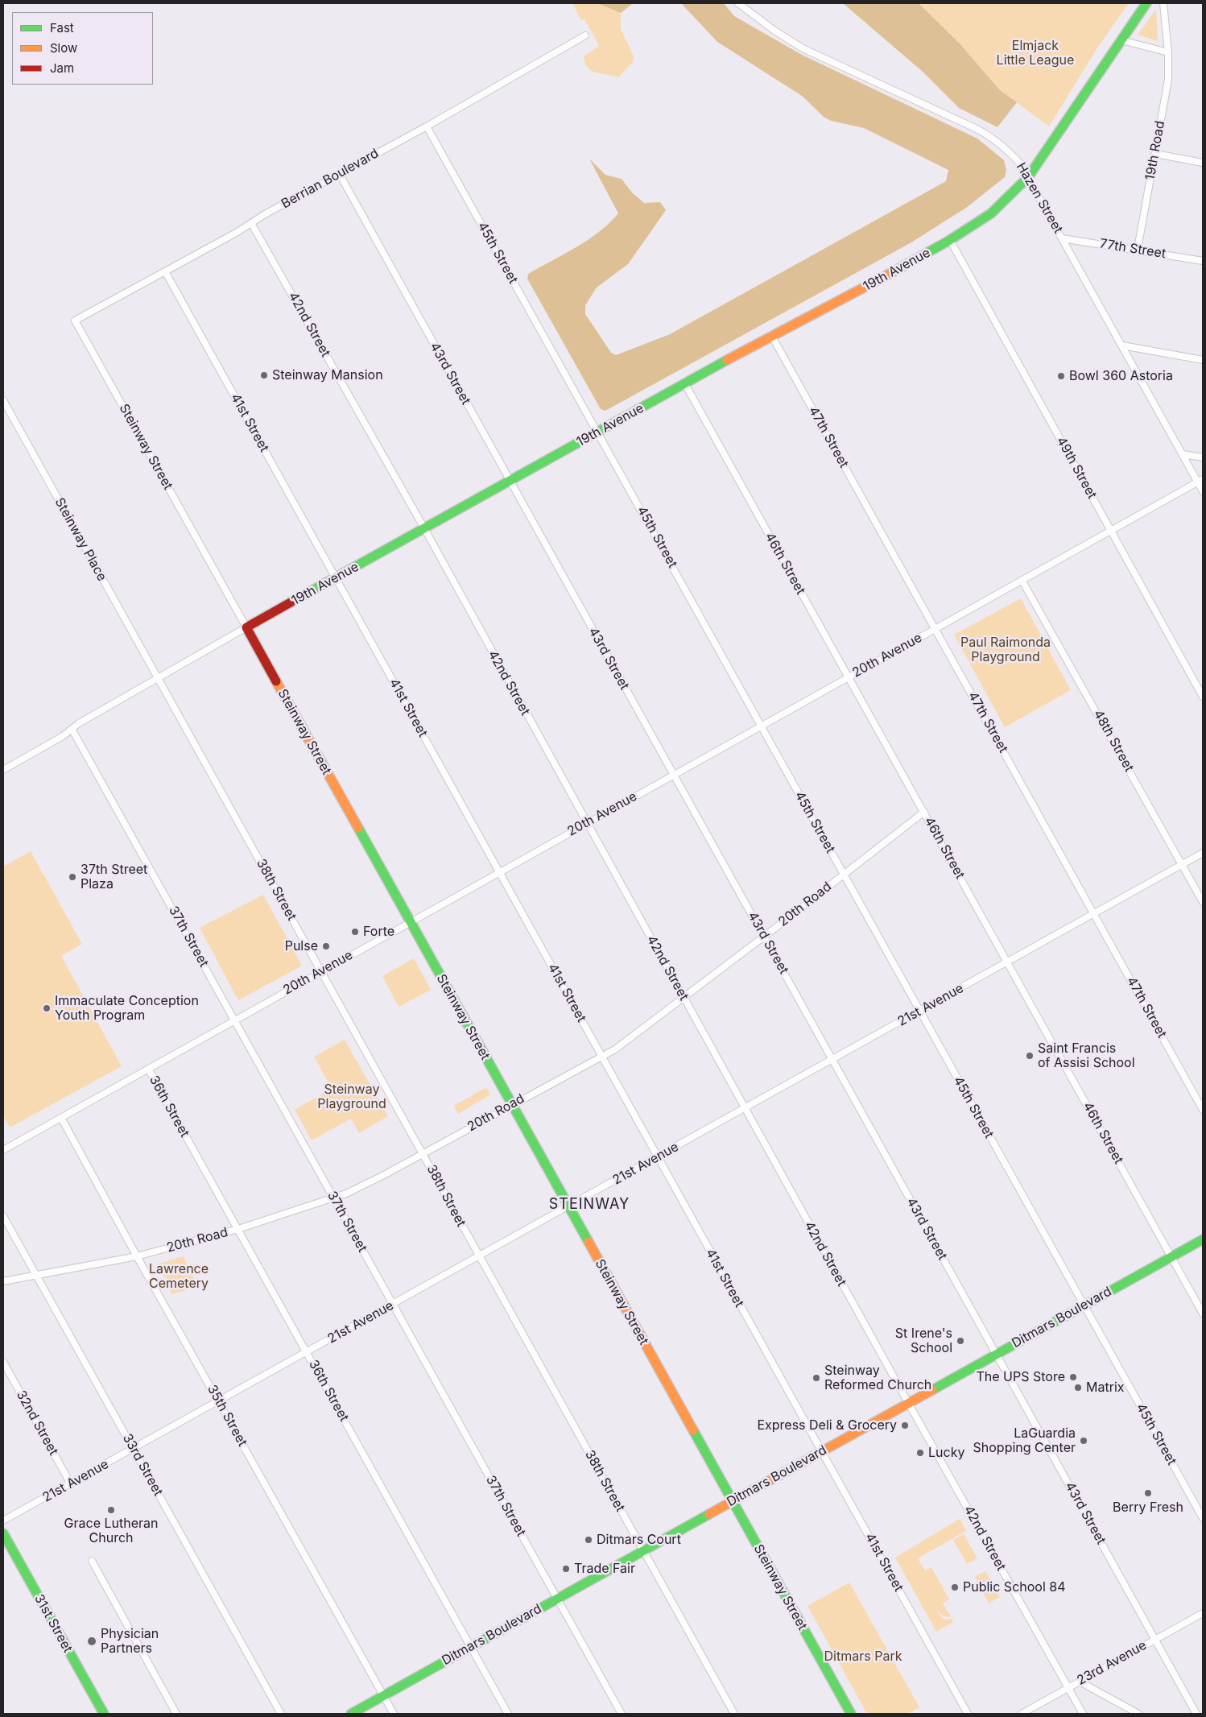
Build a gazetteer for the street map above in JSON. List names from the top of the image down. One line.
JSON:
{"streets":{"street":["19th Road","Berrian Boulevard","Hazen Street","77th Street","45th Street","19th Avenue","42nd Street","43rd Street","41st Street","47th Street","Steinway Street","49th Street","Steinway Place","46th Street","20th Avenue","48th Street","38th Street","20th Road","37th Street","21st Avenue","36th Street","Ditmars Boulevard","35th Street","32nd Street","33rd Street","31st Street","23rd Avenue"]},"crossings":[["19th Road","77th Street"],["Berrian Boulevard","45th Street"],["Berrian Boulevard","42nd Street"],["Berrian Boulevard","43rd Street"],["Berrian Boulevard","41st Street"],["Berrian Boulevard","Steinway Street"],["Hazen Street","77th Street"],["Hazen Street","19th Avenue"],["Hazen Street","20th Avenue"],["45th Street","19th Avenue"],["45th Street","20th Avenue"],["45th Street","20th Road"],["45th Street","21st Avenue"],["45th Street","Ditmars Boulevard"],["19th Avenue","42nd Street"],["19th Avenue","43rd Street"],["19th Avenue","41st Street"],["19th Avenue","47th Street"],["19th Avenue","Steinway Street"],["19th Avenue","49th Street"],["19th Avenue","Steinway Place"],["19th Avenue","46th Street"],["19th Avenue","38th Street"],["19th Avenue","37th Street"],["42nd Street","20th Avenue"],["42nd Street","20th Road"],["42nd Street","21st Avenue"],["42nd Street","Ditmars Boulevard"],["42nd Street","23rd Avenue"],["43rd Street","20th Avenue"],["43rd Street","20th Road"],["43rd Street","21st Avenue"],["43rd Street","Ditmars Boulevard"],["43rd Street","23rd Avenue"],["41st Street","20th Avenue"],["41st Street","20th Road"],["41st Street","21st Avenue"],["41st Street","Ditmars Boulevard"],["47th Street","20th Avenue"],["47th Street","21st Avenue"],["Steinway Street","20th Avenue"],["Steinway Street","20th Road"],["Steinway Street","21st Avenue"],["Steinway Street","Ditmars Boulevard"],["49th Street","20th Avenue"],["Steinway Place","38th Street"],["46th Street","20th Avenue"],["46th Street","20th Road"],["46th Street","21st Avenue"],["46th Street","Ditmars Boulevard"],["20th Avenue","48th Street"],["20th Avenue","38th Street"],["20th Avenue","37th Street"],["20th Avenue","36th Street"],["20th Avenue","35th Street"],["48th Street","21st Avenue"],["38th Street","20th Road"],["38th Street","21st Avenue"],["38th Street","Ditmars Boulevard"],["20th Road","37th Street"],["20th Road","36th Street"],["20th Road","35th Street"],["20th Road","33rd Street"],["37th Street","21st Avenue"],["37th Street","Ditmars Boulevard"],["21st Avenue","36th Street"],["21st Avenue","35th Street"],["21st Avenue","32nd Street"],["21st Avenue","33rd Street"],["36th Street","Ditmars Boulevard"],["Ditmars Boulevard","35th Street"]],"districts":["STEINWAY"],"parks":["Elmjack Little League","Paul Raimonda Playground","Steinway Playground","Lawrence Cemetery","Ditmars Park"],"places":["Steinway Mansion","Bowl 360 Astoria","37th Street Plaza","Forte","Pulse","Immaculate Conception Youth Program","Saint Francis of Assisi School","St Irene's School","The UPS Store","Steinway Reformed Church","Matrix","Express Deli & Grocery","LaGuardia Shopping Center","Lucky","Berry Fresh","Grace Lutheran Church","Ditmars Court","Trade Fair","Public School 84","Physician Partners"],"legend":["Fast","Slow","Jam"]}
